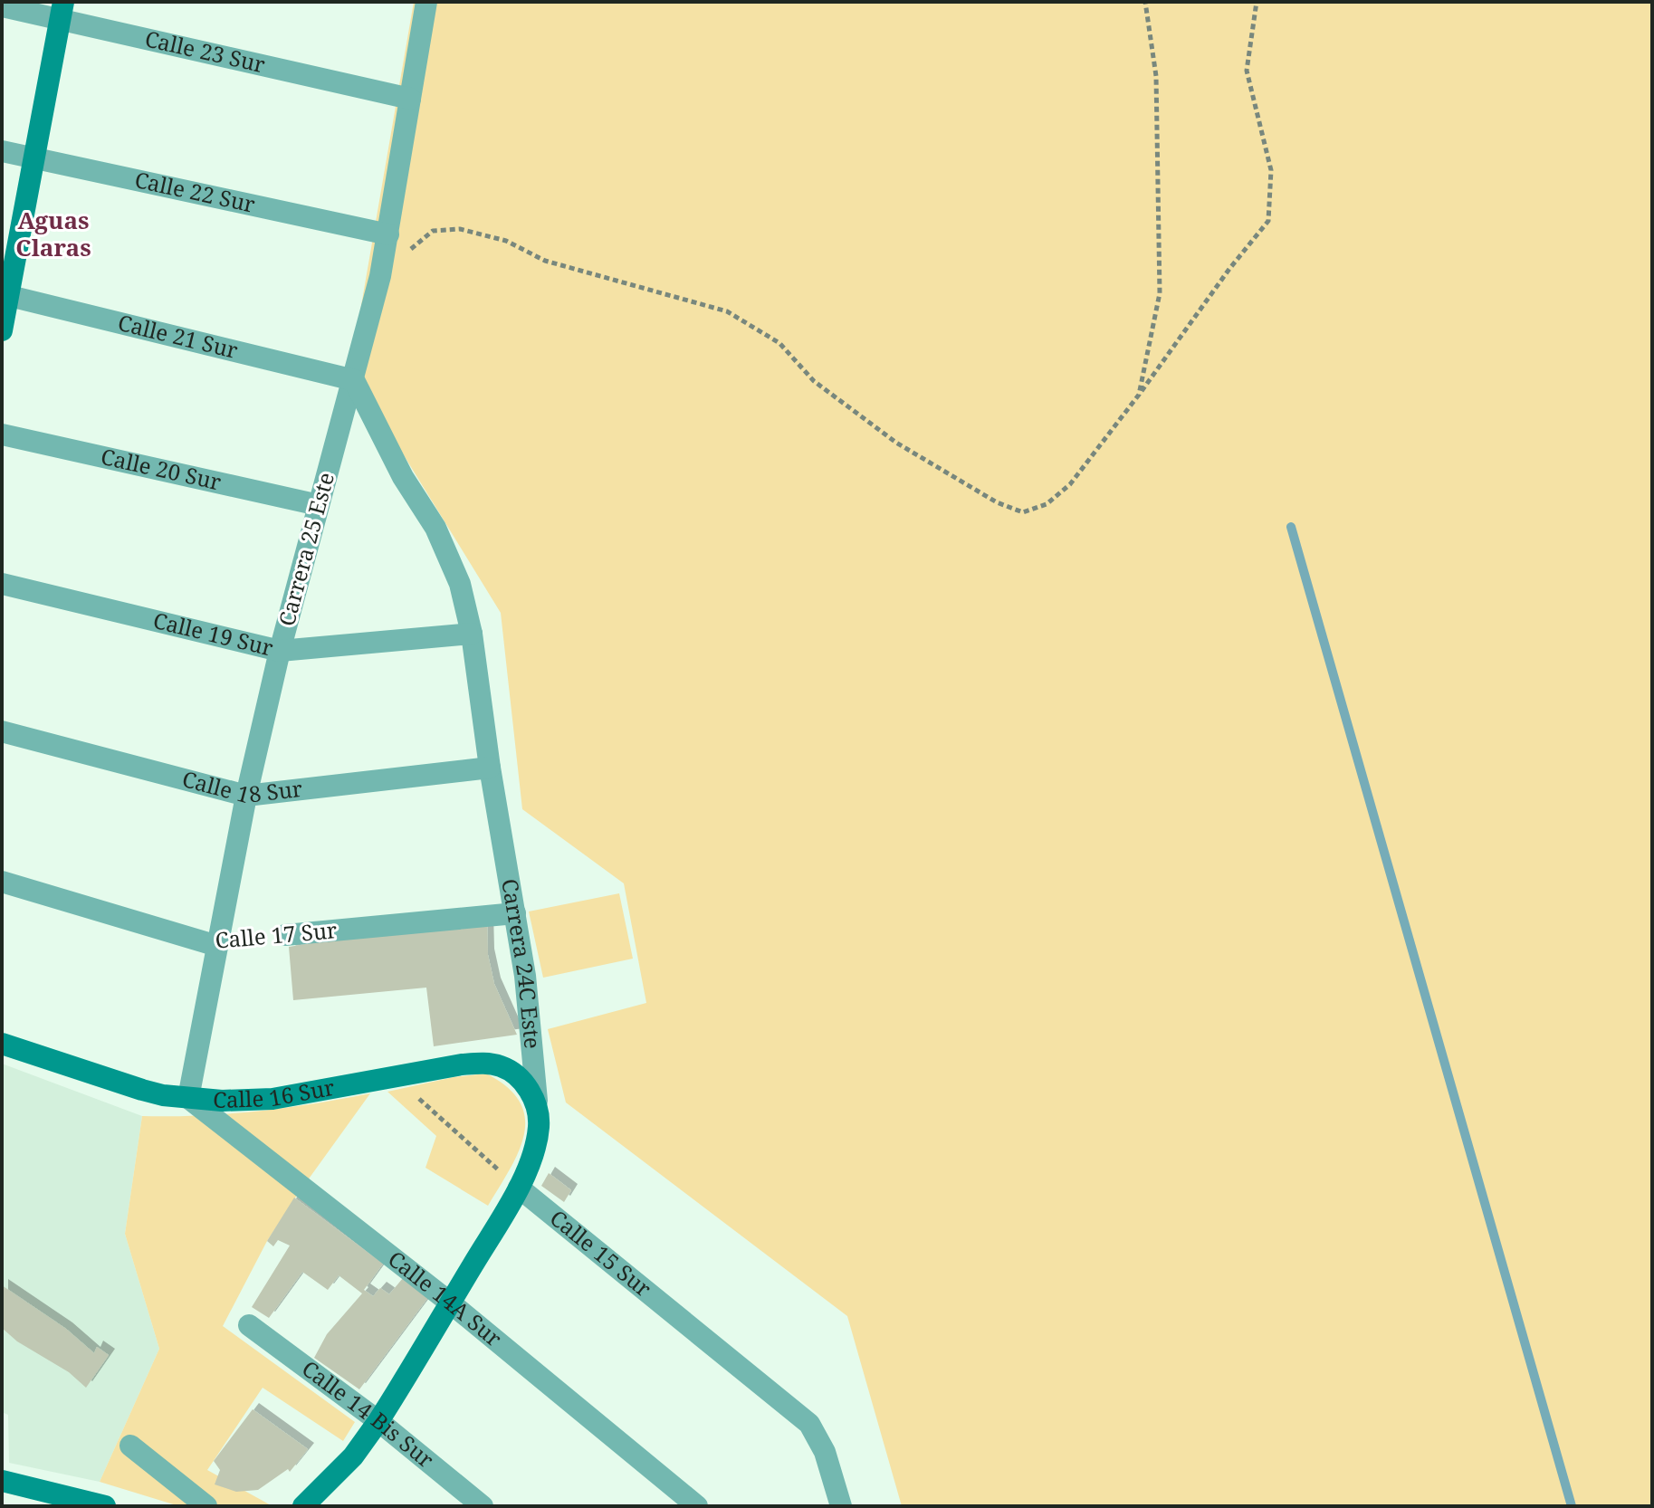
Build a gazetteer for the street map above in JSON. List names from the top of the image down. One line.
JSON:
{"streets":{"street":["Calle 23 Sur","Calle 22 Sur","Calle 21 Sur","Calle 20 Sur","Carrera 25 Este","Calle 19 Sur","Calle 18 Sur","Calle 17 Sur","Carrera 24C Este","Calle 16 Sur","Calle 15 Sur","Calle 14A Sur","Calle 14 Bis Sur"]},"crossings":[["Calle 23 Sur","Carrera 25 Este"],["Calle 22 Sur","Carrera 25 Este"],["Calle 21 Sur","Carrera 25 Este"],["Calle 21 Sur","Carrera 24C Este"],["Calle 20 Sur","Carrera 25 Este"],["Carrera 25 Este","Calle 19 Sur"],["Carrera 25 Este","Calle 18 Sur"],["Carrera 25 Este","Calle 17 Sur"],["Carrera 25 Este","Carrera 24C Este"],["Carrera 25 Este","Calle 16 Sur"],["Carrera 25 Este","Calle 14A Sur"],["Calle 19 Sur","Carrera 24C Este"],["Calle 18 Sur","Carrera 24C Este"],["Calle 17 Sur","Carrera 24C Este"],["Carrera 24C Este","Calle 16 Sur"],["Carrera 24C Este","Calle 15 Sur"],["Carrera 24C Este","Calle 14A Sur"],["Carrera 24C Este","Calle 14 Bis Sur"],["Calle 16 Sur","Calle 14A Sur"]],"districts":["Aguas Claras"]}
